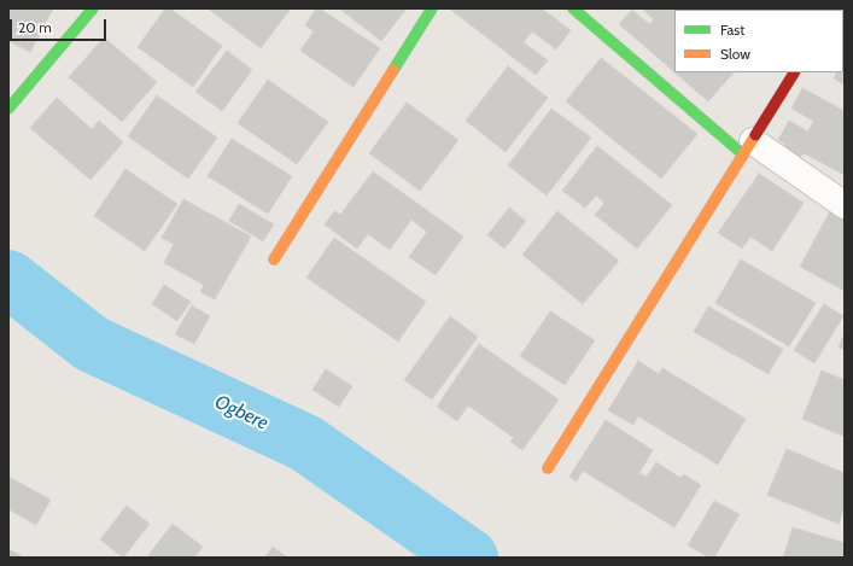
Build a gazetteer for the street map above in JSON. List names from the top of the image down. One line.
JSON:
{"water":["Ogbere"],"legend":["Fast","Slow"],"scale_bar":"20 m"}
